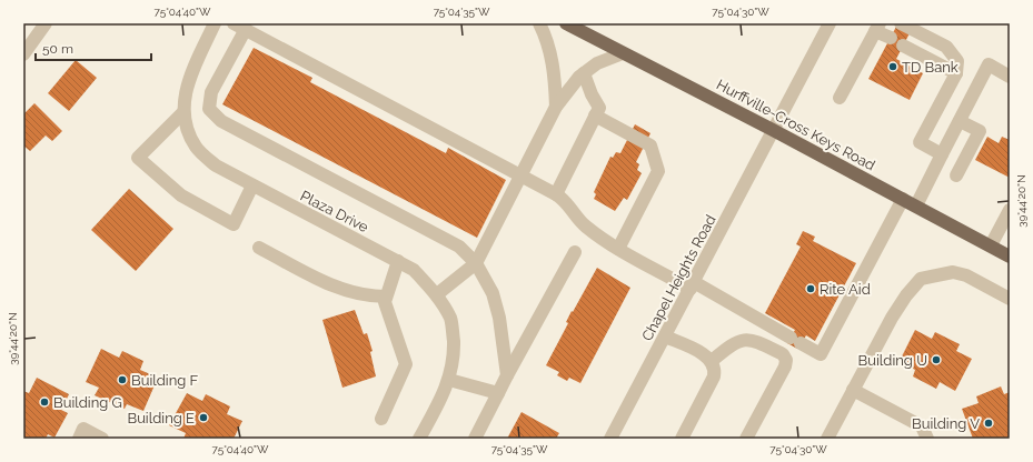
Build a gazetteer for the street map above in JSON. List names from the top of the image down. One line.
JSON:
{"streets":{"main road":["Hurffville-Cross Keys Road"],"street":["Plaza Drive","Chapel Heights Road"]},"crossings":[["Hurffville-Cross Keys Road","Chapel Heights Road"]],"places":["TD Bank","Rite Aid","Building U","Building F","Building G","Building E","Building V"],"scale_bar":"50 m","coordinates":["75°04'40\"W","75°04'35\"W","75°04'30\"W","39°44'20\"N"]}
